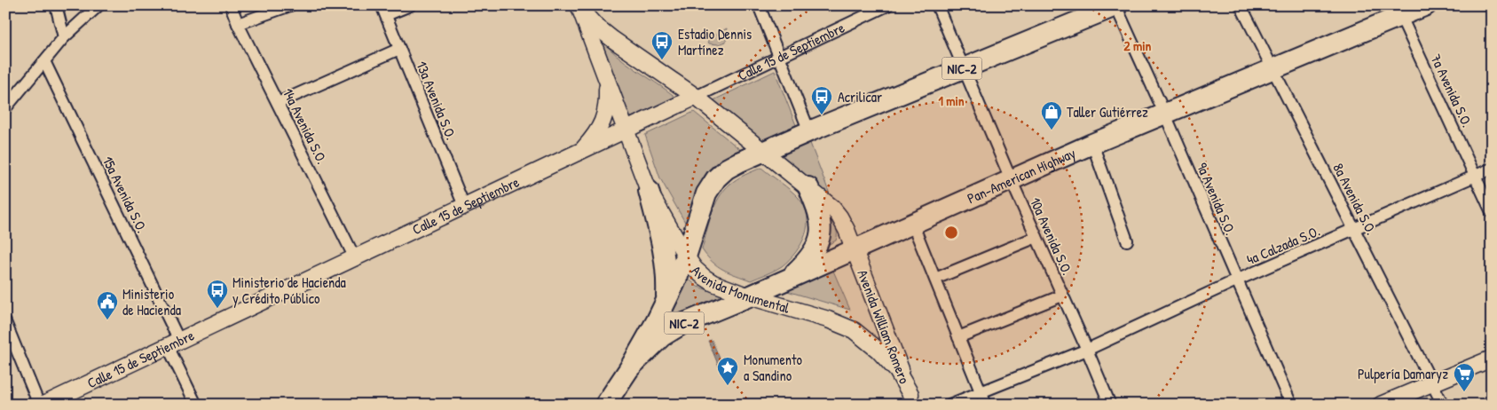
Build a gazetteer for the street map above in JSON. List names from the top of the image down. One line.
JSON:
{"streets":{"highway":["NIC-2","Pan-American Highway"],"main road":["Calle 15 de Septiembre","Avenida Monumental","Avenida William Romero"],"street":["7a Avenida S.O.","13a Avenida S.O.","14a Avenida S.O.","15a Avenida S.O.","9a Avenida S.O.","8a Avenida S.O.","10a Avenida S.O.","4a Calzada S.O."]},"crossings":[["Calle 15 de Septiembre","13a Avenida S.O."],["Calle 15 de Septiembre","14a Avenida S.O."],["Calle 15 de Septiembre","15a Avenida S.O."],["Calle 15 de Septiembre","Avenida Monumental"],["7a Avenida S.O.","Pan-American Highway"],["7a Avenida S.O.","4a Calzada S.O."],["Pan-American Highway","9a Avenida S.O."],["Pan-American Highway","8a Avenida S.O."],["Pan-American Highway","10a Avenida S.O."],["Pan-American Highway","Avenida Monumental"],["Pan-American Highway","Avenida William Romero"],["9a Avenida S.O.","4a Calzada S.O."],["8a Avenida S.O.","4a Calzada S.O."],["10a Avenida S.O.","4a Calzada S.O."],["Avenida Monumental","Avenida William Romero"]],"places":{"bus stop":["Estadio Dennis Martínez","Acrilicar","Ministerio de Hacienda y Crédito Público"],"shop":["Taller Gutiérrez"],"public building":["Ministerio de Hacienda"],"place":["Monumento a Sandino"],"supermarket":["Pulpería Damaryz"]},"rings":["2 min","1 min"]}
